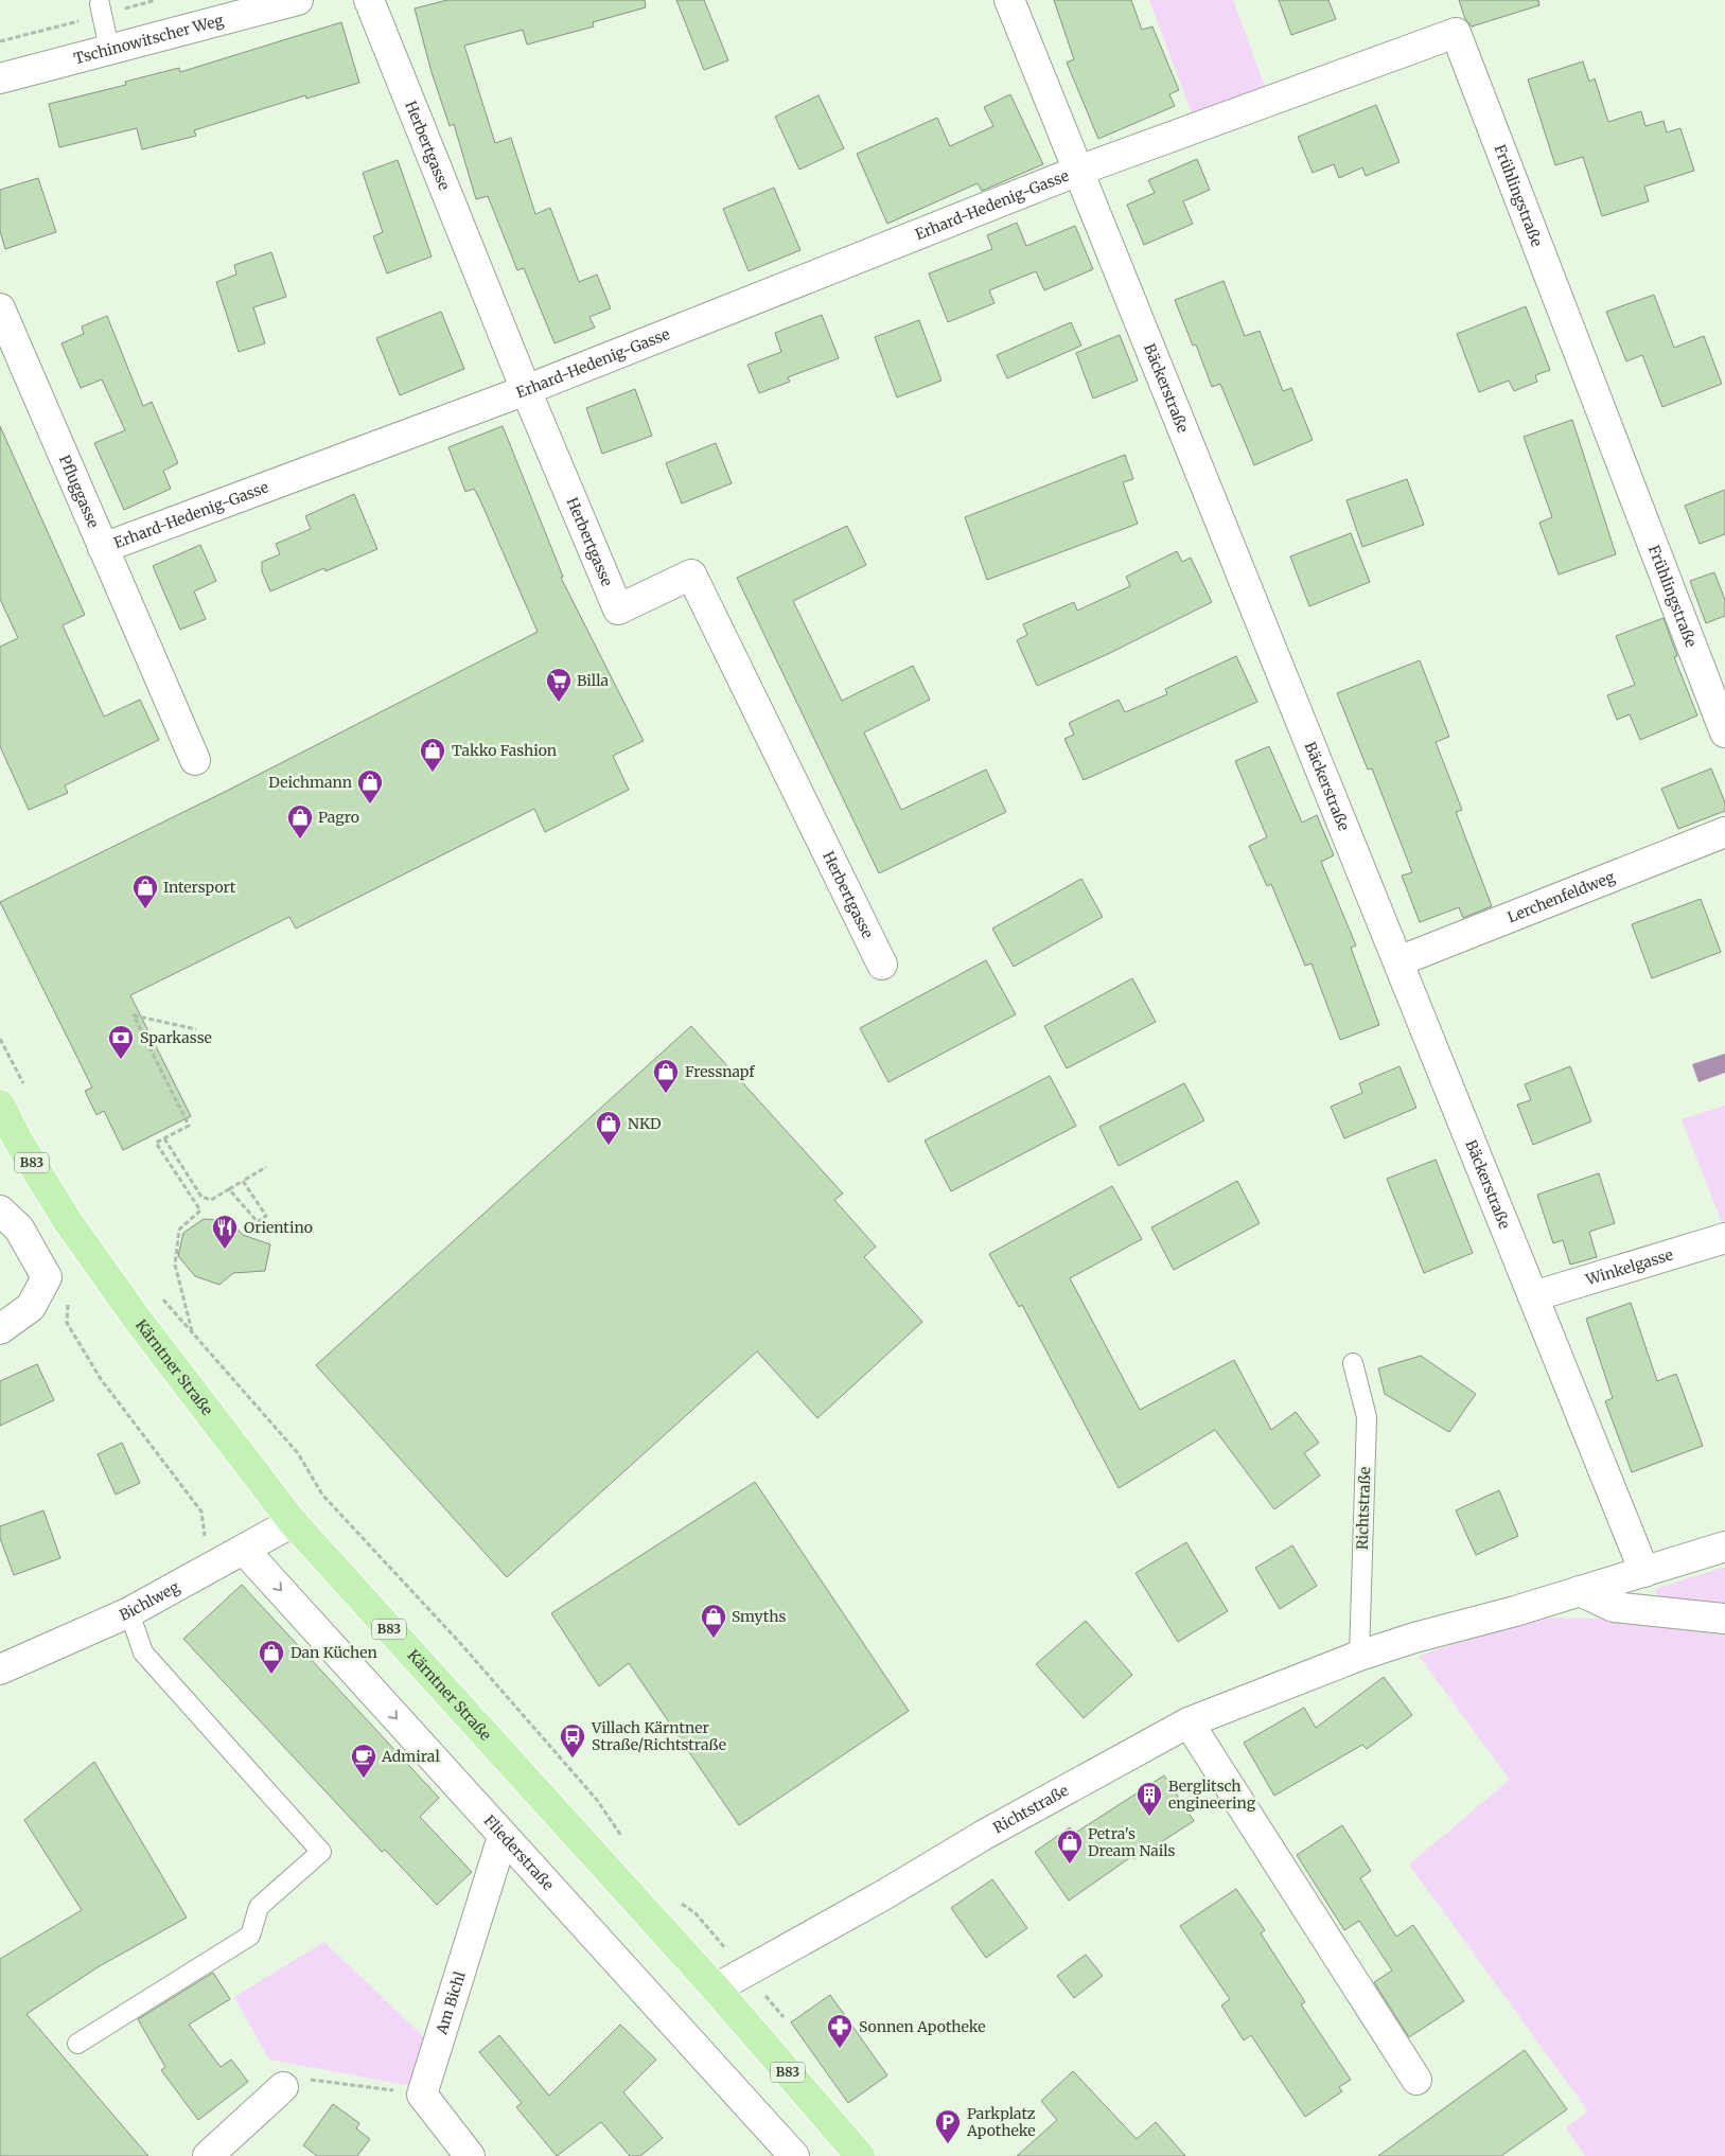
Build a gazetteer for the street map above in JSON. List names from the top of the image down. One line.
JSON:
{"streets":{"main road":["B83","Kärntner Straße"],"street":["Tschinowitscher Weg","Herbertgasse","Frühlingstraße","Erhard-Hedenig-Gasse","Bäckerstraße","Pfluggasse","Lerchenfeldweg","Winkelgasse","Richtstraße","Bichlweg","Fliederstraße","Am Bichl"]},"crossings":[["Herbertgasse","Erhard-Hedenig-Gasse"],["Frühlingstraße","Erhard-Hedenig-Gasse"],["Frühlingstraße","Bäckerstraße"],["Erhard-Hedenig-Gasse","Bäckerstraße"],["Erhard-Hedenig-Gasse","Pfluggasse"],["Bäckerstraße","Lerchenfeldweg"],["Bäckerstraße","Winkelgasse"],["Bäckerstraße","Richtstraße"],["Kärntner Straße","Richtstraße"],["Kärntner Straße","Bichlweg"],["Bichlweg","Fliederstraße"],["Fliederstraße","Am Bichl"]],"one_way":["Fliederstraße"],"places":{"supermarket":["Billa"],"shop":["Takko Fashion","Deichmann","Pagro","Intersport","Fressnapf","NKD","Smyths","Dan Küchen","Petra's Dream Nails"],"bank":["Sparkasse"],"restaurant":["Orientino"],"bus stop":["Villach Kärntner Straße/Richtstraße"],"cafe":["Admiral"],"building":["Berglitsch engineering"],"pharmacy":["Sonnen Apotheke"],"parking":["Parkplatz Apotheke"]}}
